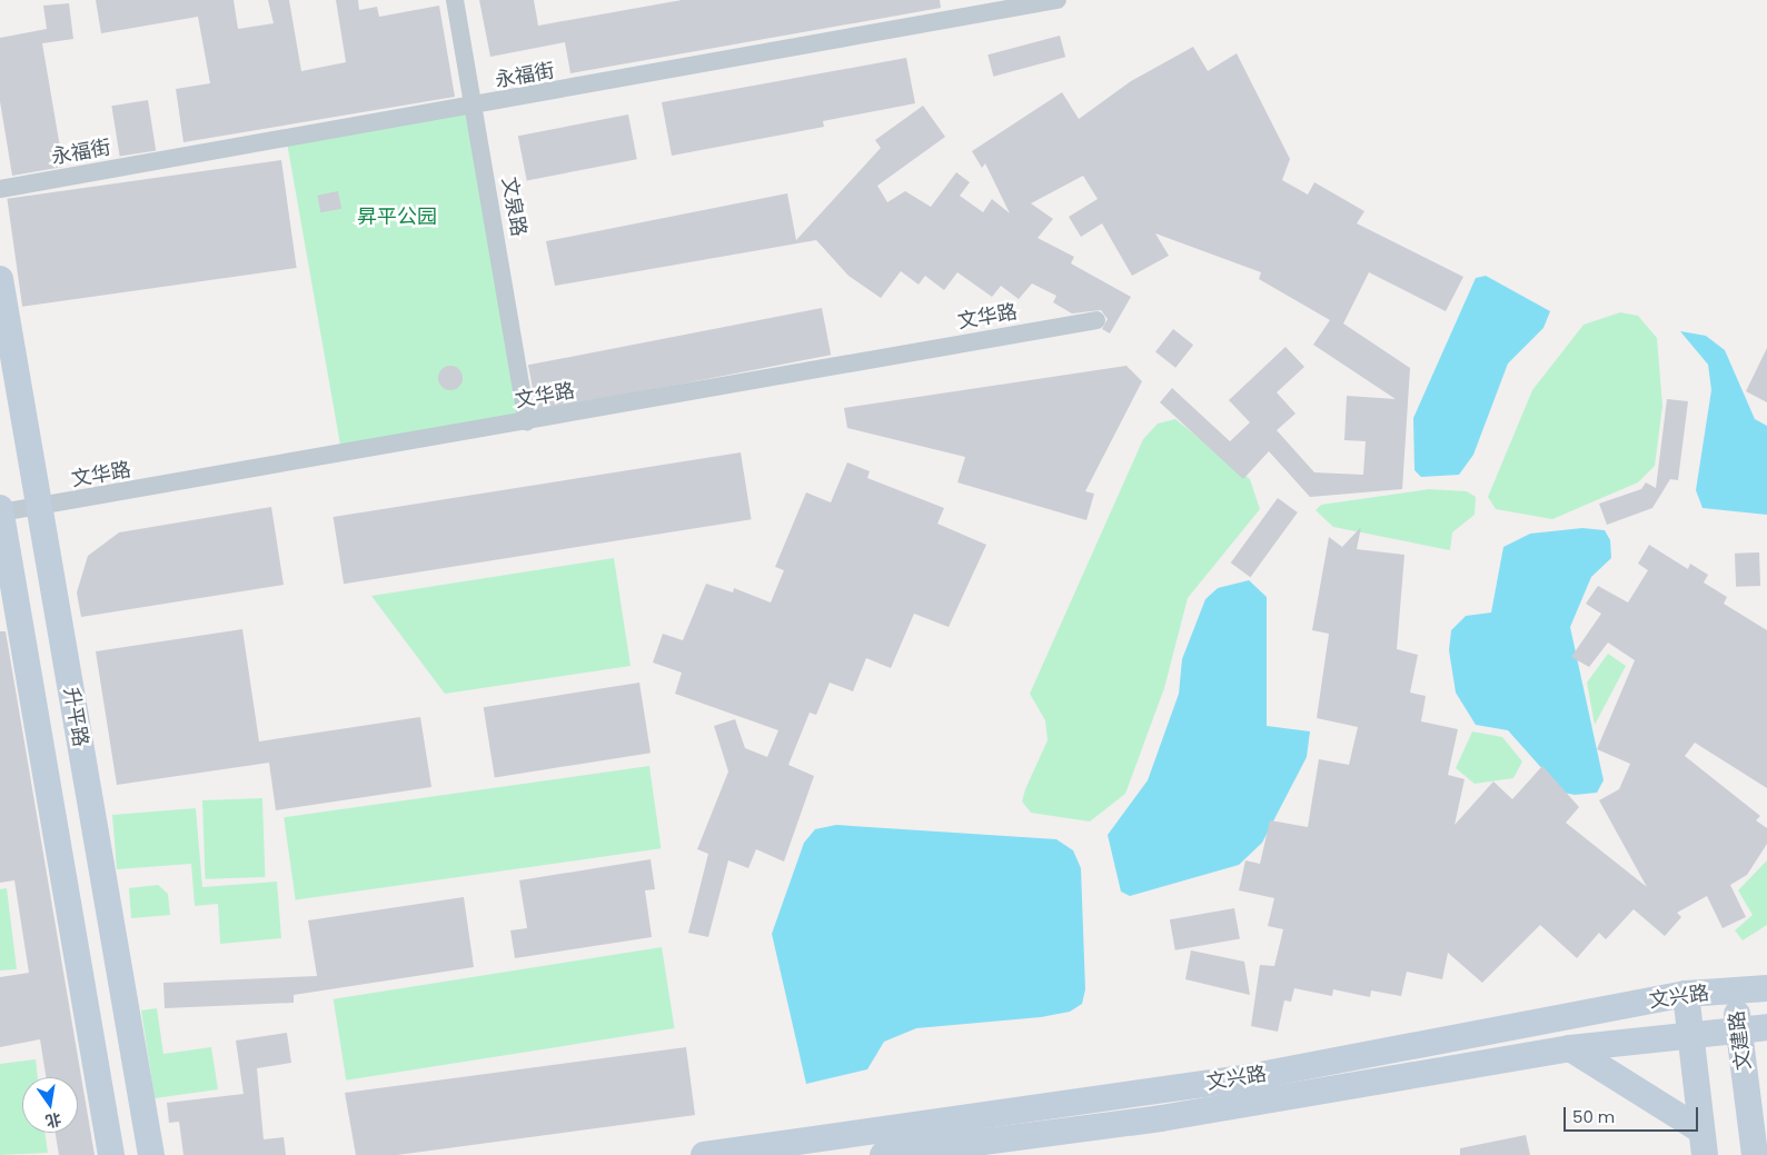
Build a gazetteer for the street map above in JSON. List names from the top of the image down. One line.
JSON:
{"streets":{"street":["永福街","文泉路","文华路","升平路","文兴路","文建路"]},"crossings":[["永福街","文泉路"],["文泉路","文华路"],["文华路","升平路"],["文兴路","文建路"]],"parks":["昇平公园"],"scale_bar":"50 m","north":"bottom"}
